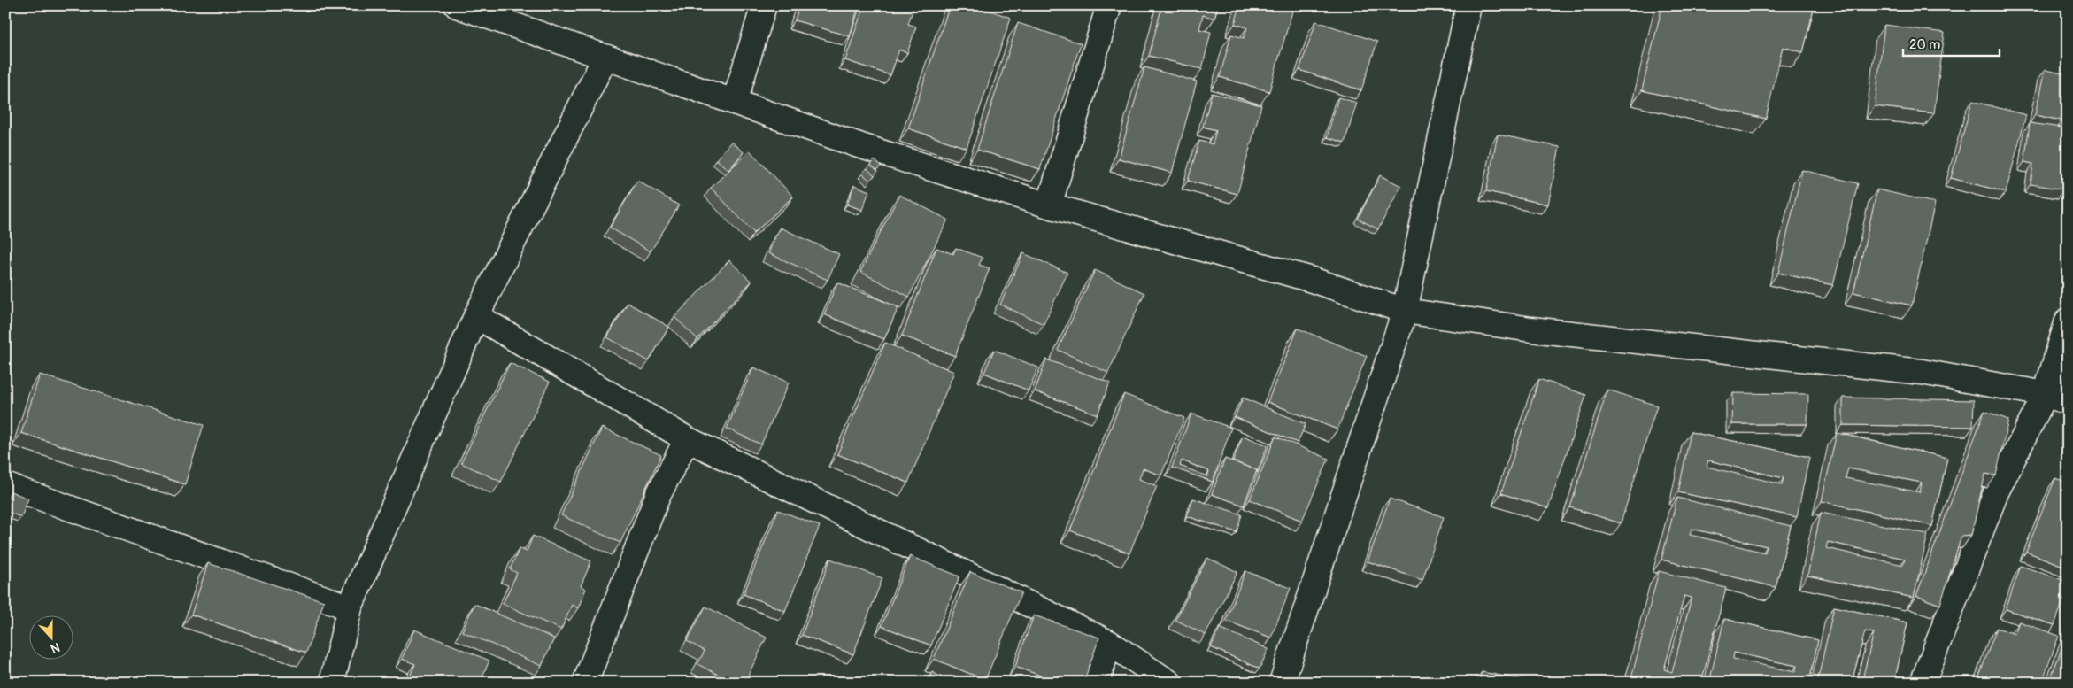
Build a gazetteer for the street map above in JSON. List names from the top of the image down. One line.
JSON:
{"scale_bar":"20 m","north":"bottom"}
